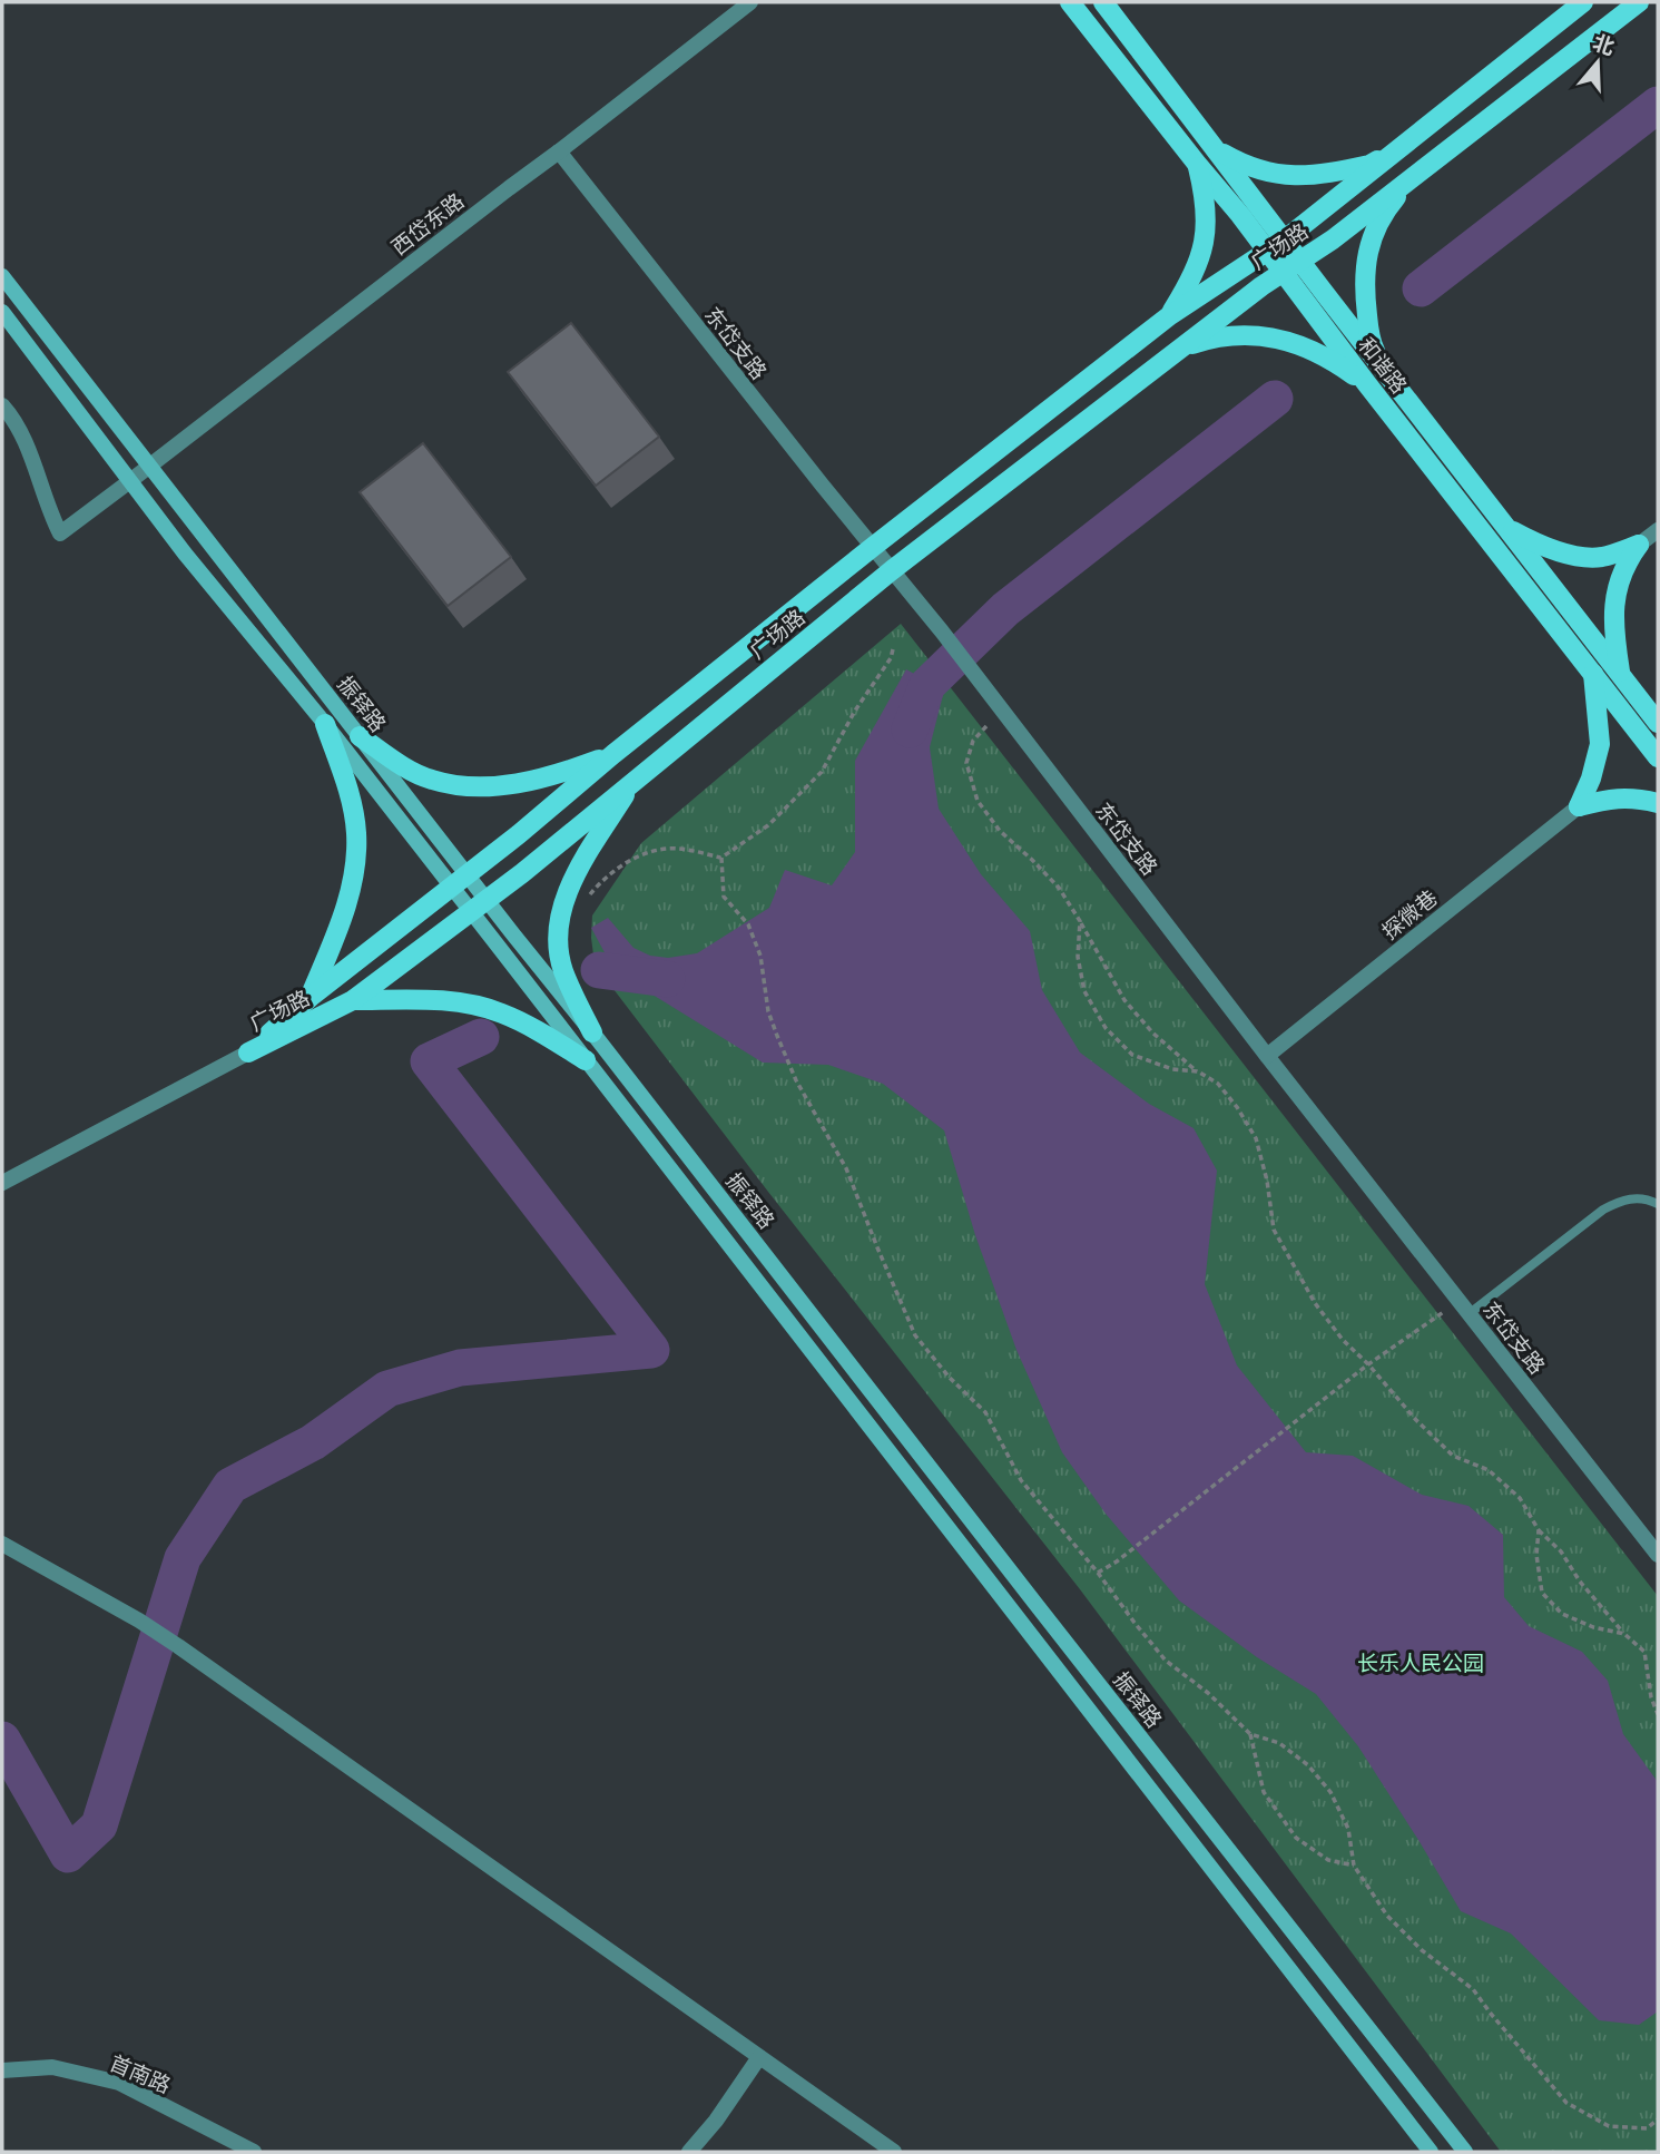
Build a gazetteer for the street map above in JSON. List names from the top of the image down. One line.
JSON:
{"streets":{"main road":["广场路","和谐路","振铎路"],"street":["西岱东路","东岱支路","探微巷","首南路"]},"crossings":[["西岱东路","东岱支路"],["西岱东路","振铎路"],["广场路","东岱支路"],["广场路","和谐路"],["广场路","振铎路"],["东岱支路","探微巷"]],"parks":["长乐人民公园"],"north":"top"}
